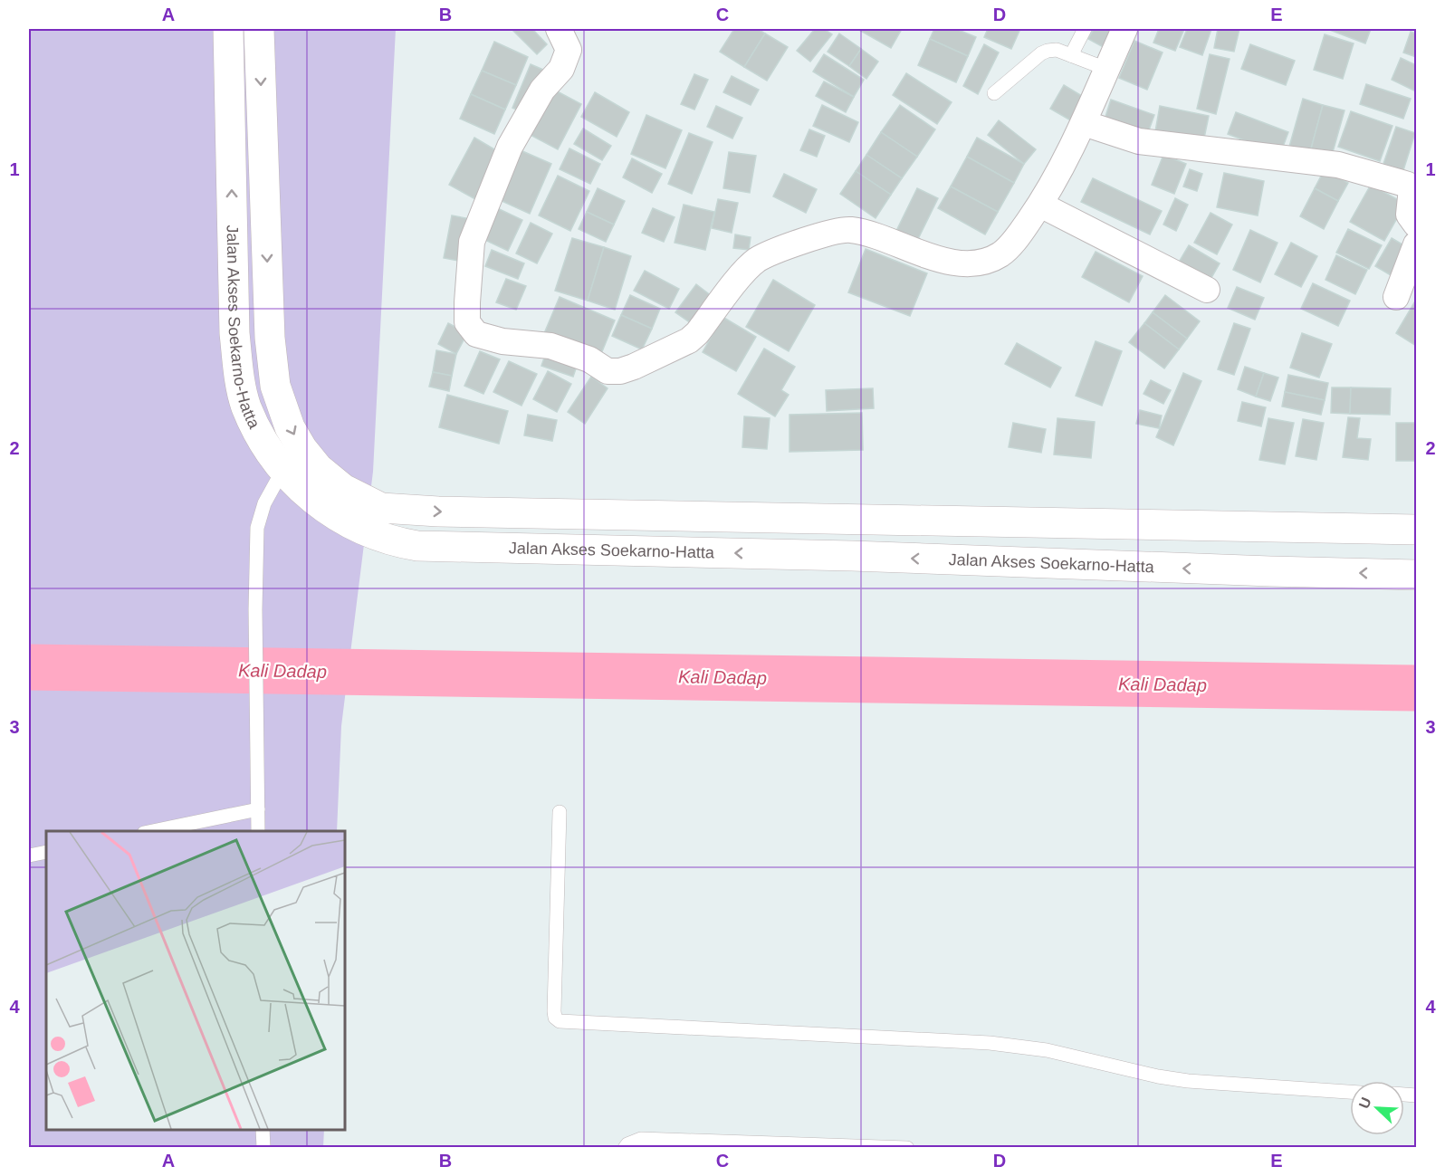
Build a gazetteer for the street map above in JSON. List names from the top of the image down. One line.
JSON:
{"streets":{"main road":["Jalan Akses Soekarno-Hatta"]},"water":["Kali Dadap"],"north":"top left","grid":{"columns":["A","B","C","D","E"],"rows":["1","2","3","4"]}}
